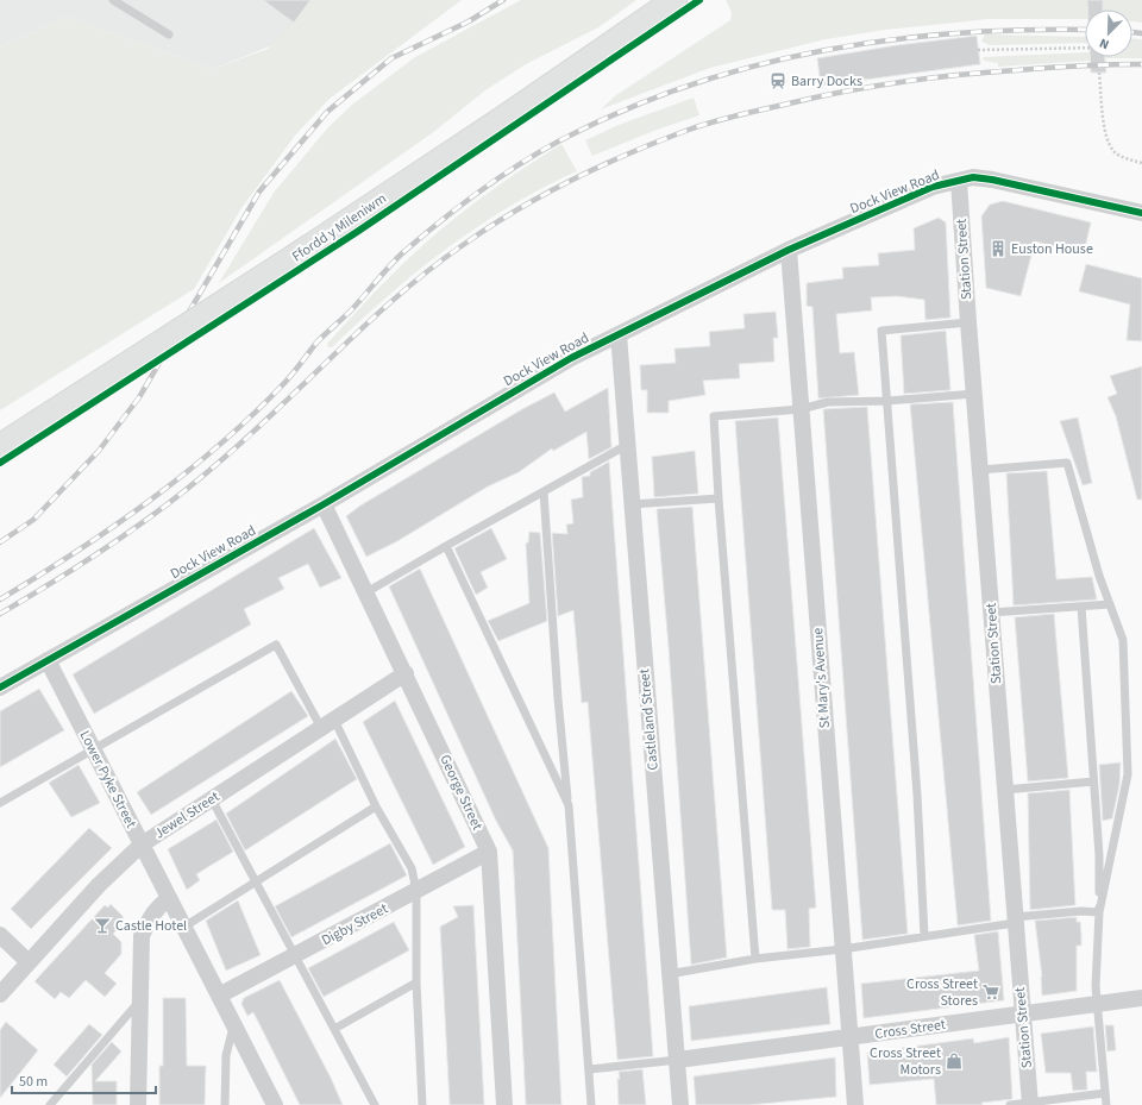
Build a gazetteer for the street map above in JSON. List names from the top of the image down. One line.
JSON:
{"streets":{"street":["Dock View Road","Ffordd y Mileniwm","Station Street","St Mary's Avenue","Castleland Street","Lower Pyke Street","George Street","Jewel Street","Digby Street","Cross Street"]},"crossings":[["Dock View Road","Station Street"],["Dock View Road","St Mary's Avenue"],["Dock View Road","Castleland Street"],["Dock View Road","Lower Pyke Street"],["Dock View Road","George Street"],["Station Street","Cross Street"],["St Mary's Avenue","Cross Street"],["Castleland Street","Cross Street"],["Lower Pyke Street","Jewel Street"],["Lower Pyke Street","Digby Street"],["George Street","Jewel Street"],["George Street","Digby Street"]],"places":{"station":["Barry Docks"],"building":["Euston House"],"bar":["Castle Hotel"],"supermarket":["Cross Street Stores"],"shop":["Cross Street Motors"]},"scale_bar":"50 m","north":"bottom left"}
